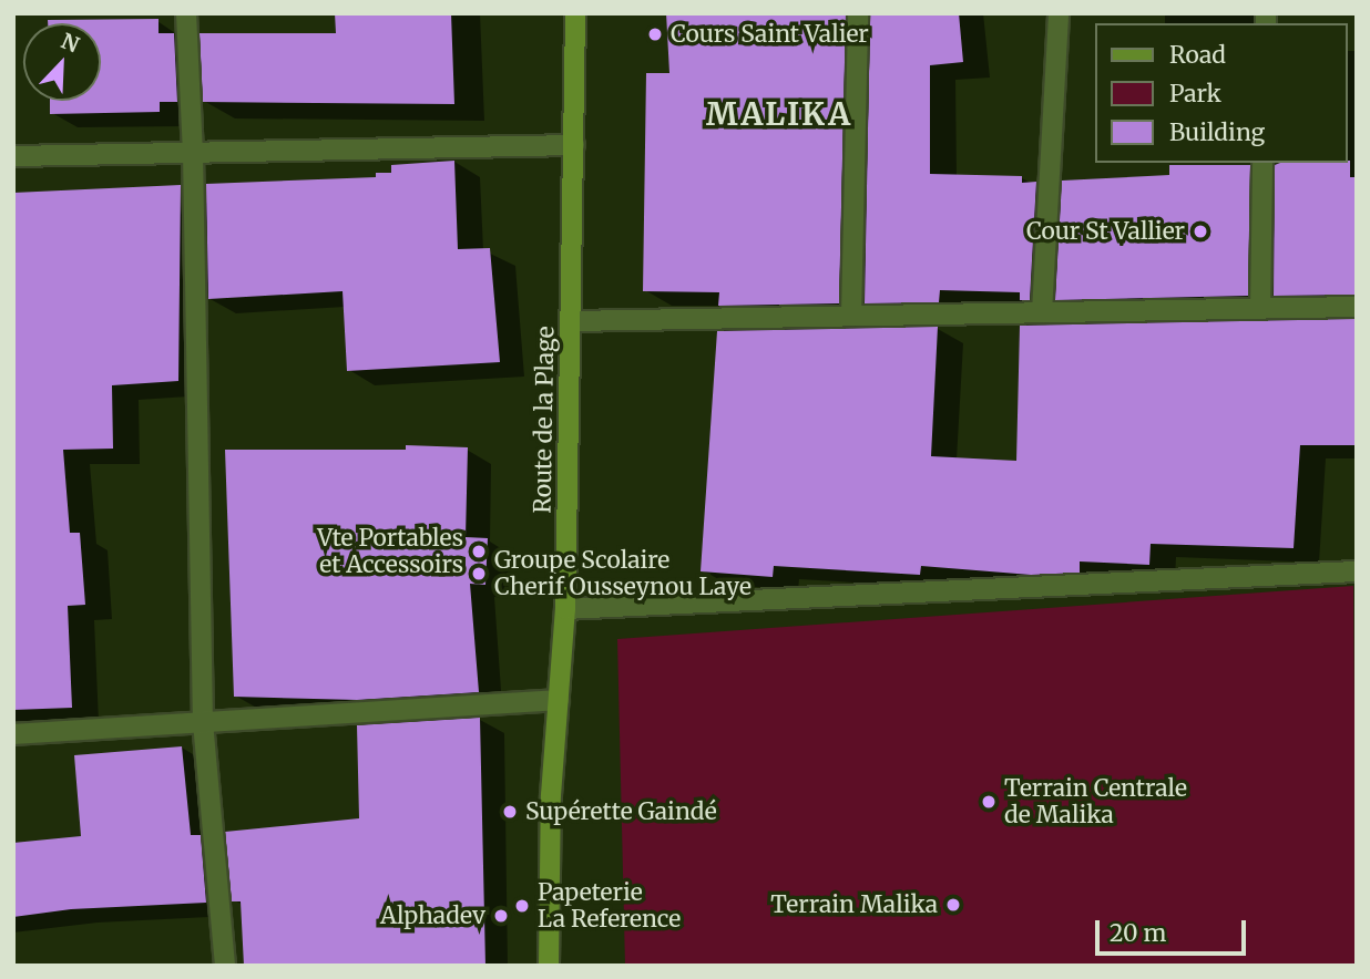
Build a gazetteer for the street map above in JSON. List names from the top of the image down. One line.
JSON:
{"streets":{"main road":["Route de la Plage"]},"districts":["MALIKA"],"places":["Cours Saint Valier","Cour St Vallier","Vte Portables et Accessoirs","Groupe Scolaire Cherif Ousseynou Laye","Terrain Centrale de Malika","Supérette Gaindé","Terrain Malika","Papeterie La Reference","Alphadev"],"legend":["Road","Park","Building"],"scale_bar":"20 m","north":"top right"}
